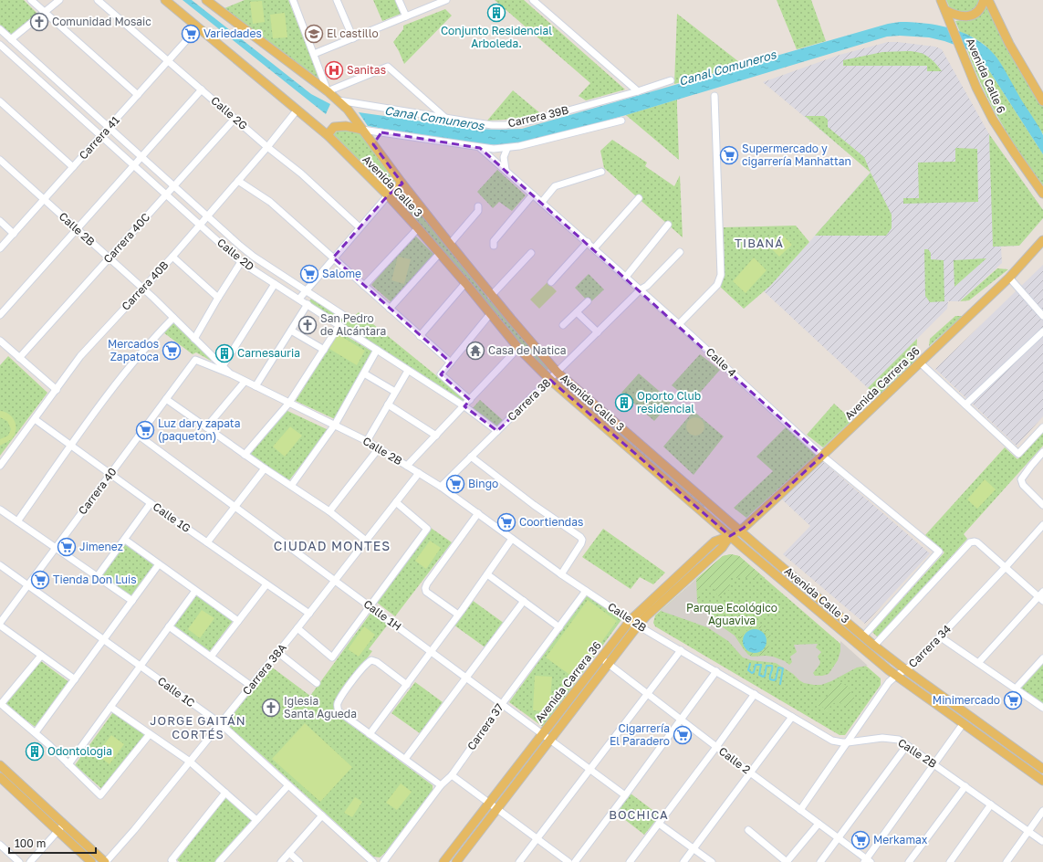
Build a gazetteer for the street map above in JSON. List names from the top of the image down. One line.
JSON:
{"streets":{"main road":["Avenida Calle 6","Avenida Calle 3","Avenida Carrera 36"],"street":["Calle 2G","Carrera 39B","Carrera 41","Calle 2B","Carrera 40C","Calle 2D","Carrera 40B","Calle 4","Carrera 38","Carrera 40","Calle 1G","Calle 1H","Carrera 34","Carrera 38A","Calle 1C","Carrera 37","Calle 2"]},"crossings":[["Calle 2G","Carrera 41"],["Calle 2G","Carrera 40C"],["Calle 2G","Carrera 40B"],["Carrera 39B","Avenida Calle 3"],["Carrera 41","Avenida Calle 3"],["Carrera 41","Calle 2B"],["Carrera 41","Calle 2D"],["Avenida Calle 3","Carrera 40B"],["Avenida Calle 3","Calle 4"],["Avenida Calle 3","Avenida Carrera 36"],["Avenida Calle 3","Carrera 38"],["Avenida Calle 3","Carrera 34"],["Calle 2B","Carrera 40C"],["Calle 2B","Carrera 40B"],["Calle 2B","Avenida Carrera 36"],["Calle 2B","Carrera 38"],["Calle 2B","Carrera 40"],["Calle 2B","Carrera 34"],["Calle 2B","Carrera 38A"],["Calle 2B","Carrera 37"],["Carrera 40C","Calle 2D"],["Calle 2D","Carrera 40B"],["Calle 2D","Carrera 38"],["Carrera 40B","Calle 1G"],["Calle 4","Avenida Carrera 36"],["Calle 4","Carrera 38"],["Avenida Carrera 36","Calle 1H"],["Avenida Carrera 36","Calle 2"],["Carrera 40","Calle 1G"],["Carrera 40","Calle 1H"],["Carrera 40","Calle 1C"],["Calle 1G","Carrera 38A"],["Calle 1H","Carrera 38A"],["Calle 1H","Carrera 37"],["Carrera 34","Calle 2"],["Carrera 38A","Calle 1C"]],"districts":["TIBANÁ","CIUDAD MONTES","JORGE GAITÁN CORTÉS","BOCHICA"],"water":["Canal Comuneros"],"parks":["Parque Ecológico Aguaviva"],"places":{"building":["Conjunto Residencial Arboleda.","Carnesauria","Oporto Club residencial","Odontologia"],"church":["Comunidad Mosaic","San Pedro de Alcántara","Iglesia Santa Agueda"],"supermarket":["Variedades","Supermercado y cigarrería Manhattan","Salome","Mercados Zapatoca","Luz dary zapata (paqueton)","Bingo","Coortiendas","Jimenez","Tienda Don Luis","Minimercado","Cigarrería El Paradero","Merkamax"],"school or university":["El castillo"],"hospital":["Sanitas"],"temple":["Casa de Natica"]},"scale_bar":"100 m"}
